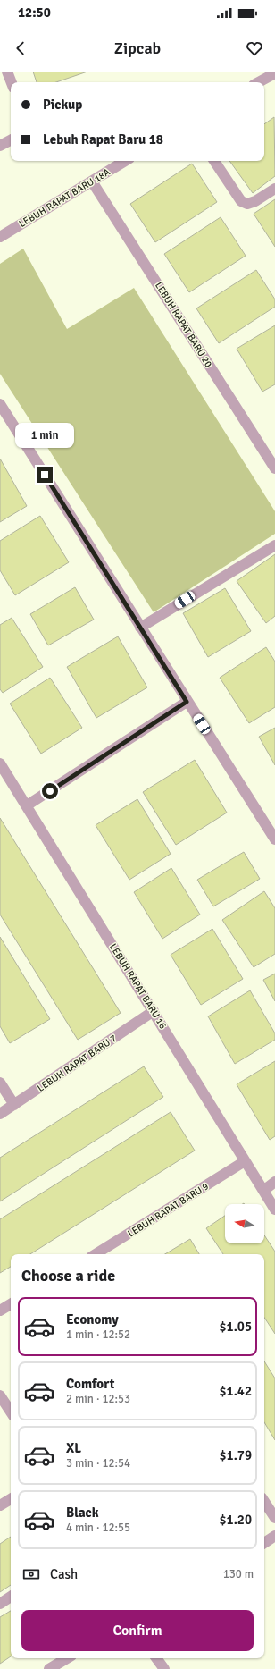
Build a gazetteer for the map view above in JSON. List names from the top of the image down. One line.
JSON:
{"streets":{"street":["LEBUH RAPAT BARU 18A","LEBUH RAPAT BARU 20","LEBUH RAPAT BARU 16","LEBUH RAPAT BARU 7","LEBUH RAPAT BARU 9"]},"crossings":[["LEBUH RAPAT BARU 18A","LEBUH RAPAT BARU 20"],["LEBUH RAPAT BARU 16","LEBUH RAPAT BARU 7"],["LEBUH RAPAT BARU 16","LEBUH RAPAT BARU 9"]],"north":"left","page":{"status":"12:50","header":"Zipcab","banner":["Pickup","Lebuh Rapat Baru 18"],"bubble":"1 min","heading":"Choose a ride","list":[{"name":"Economy","note":"1 min · 12:52","value":"$1.05"},{"name":"Comfort","note":"2 min · 12:53","value":"$1.42"},{"name":"XL","note":"3 min · 12:54","value":"$1.79"},{"name":"Black","note":"4 min · 12:55","value":"$1.20"}],"pay":["Cash","130 m"],"buttons":"Confirm"}}
